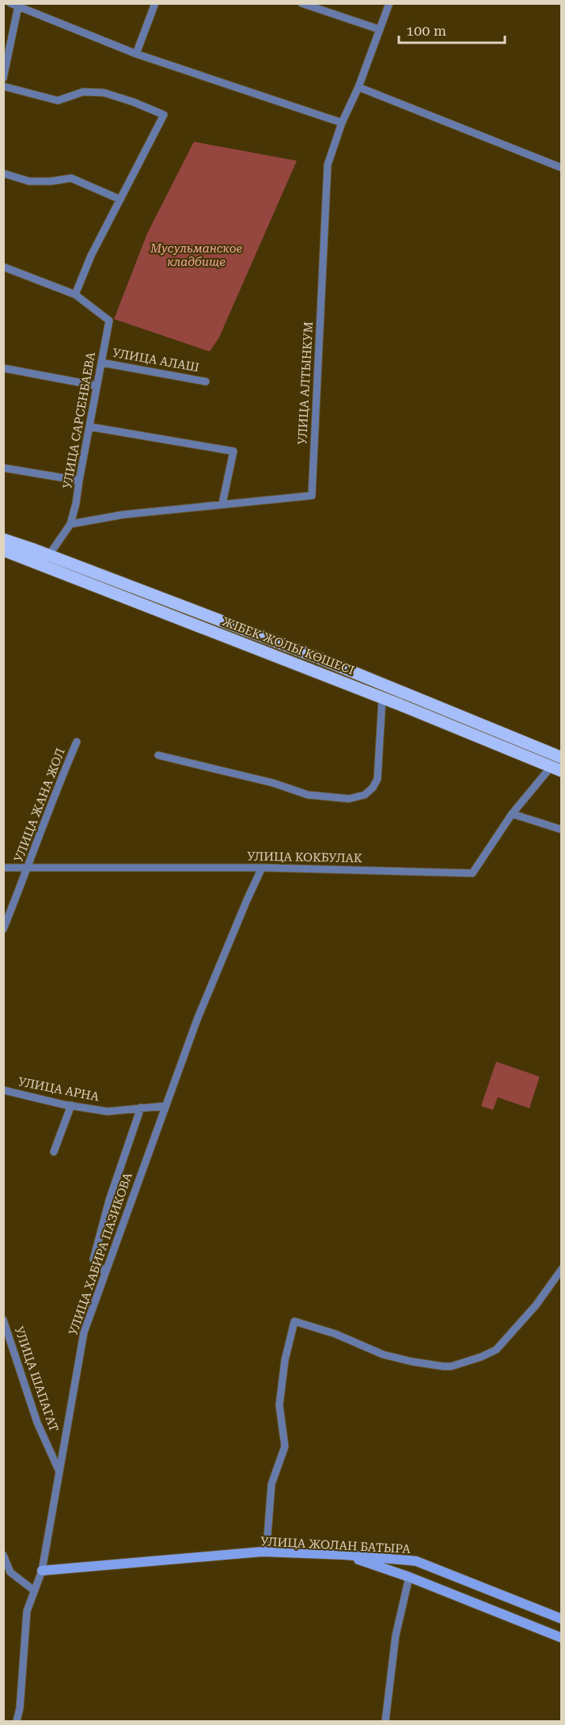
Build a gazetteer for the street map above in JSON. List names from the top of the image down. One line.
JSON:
{"streets":{"main road":["ЖІБЕК ЖОЛЫ КӨШЕСІ"],"street":["УЛИЦА АЛАШ","УЛИЦА АЛТЫНКУМ","УЛИЦА САРСЕНБАЕВА","УЛИЦА ЖАНА ЖОЛ","УЛИЦА КОКБУЛАК","УЛИЦА АРНА","УЛИЦА ХАБИРА ПАЗИКОВА","УЛИЦА ШАПАГАТ","УЛИЦА ЖОЛАН БАТЫРА"]},"crossings":[["УЛИЦА АЛАШ","УЛИЦА САРСЕНБАЕВА"],["УЛИЦА АЛТЫНКУМ","УЛИЦА САРСЕНБАЕВА"],["ЖІБЕК ЖОЛЫ КӨШЕСІ","УЛИЦА КОКБУЛАК"],["УЛИЦА ЖАНА ЖОЛ","УЛИЦА КОКБУЛАК"],["УЛИЦА КОКБУЛАК","УЛИЦА ХАБИРА ПАЗИКОВА"],["УЛИЦА АРНА","УЛИЦА ХАБИРА ПАЗИКОВА"],["УЛИЦА ХАБИРА ПАЗИКОВА","УЛИЦА ШАПАГАТ"],["УЛИЦА ХАБИРА ПАЗИКОВА","УЛИЦА ЖОЛАН БАТЫРА"]],"parks":["Мусульманское кладбище"],"scale_bar":"100 m"}
